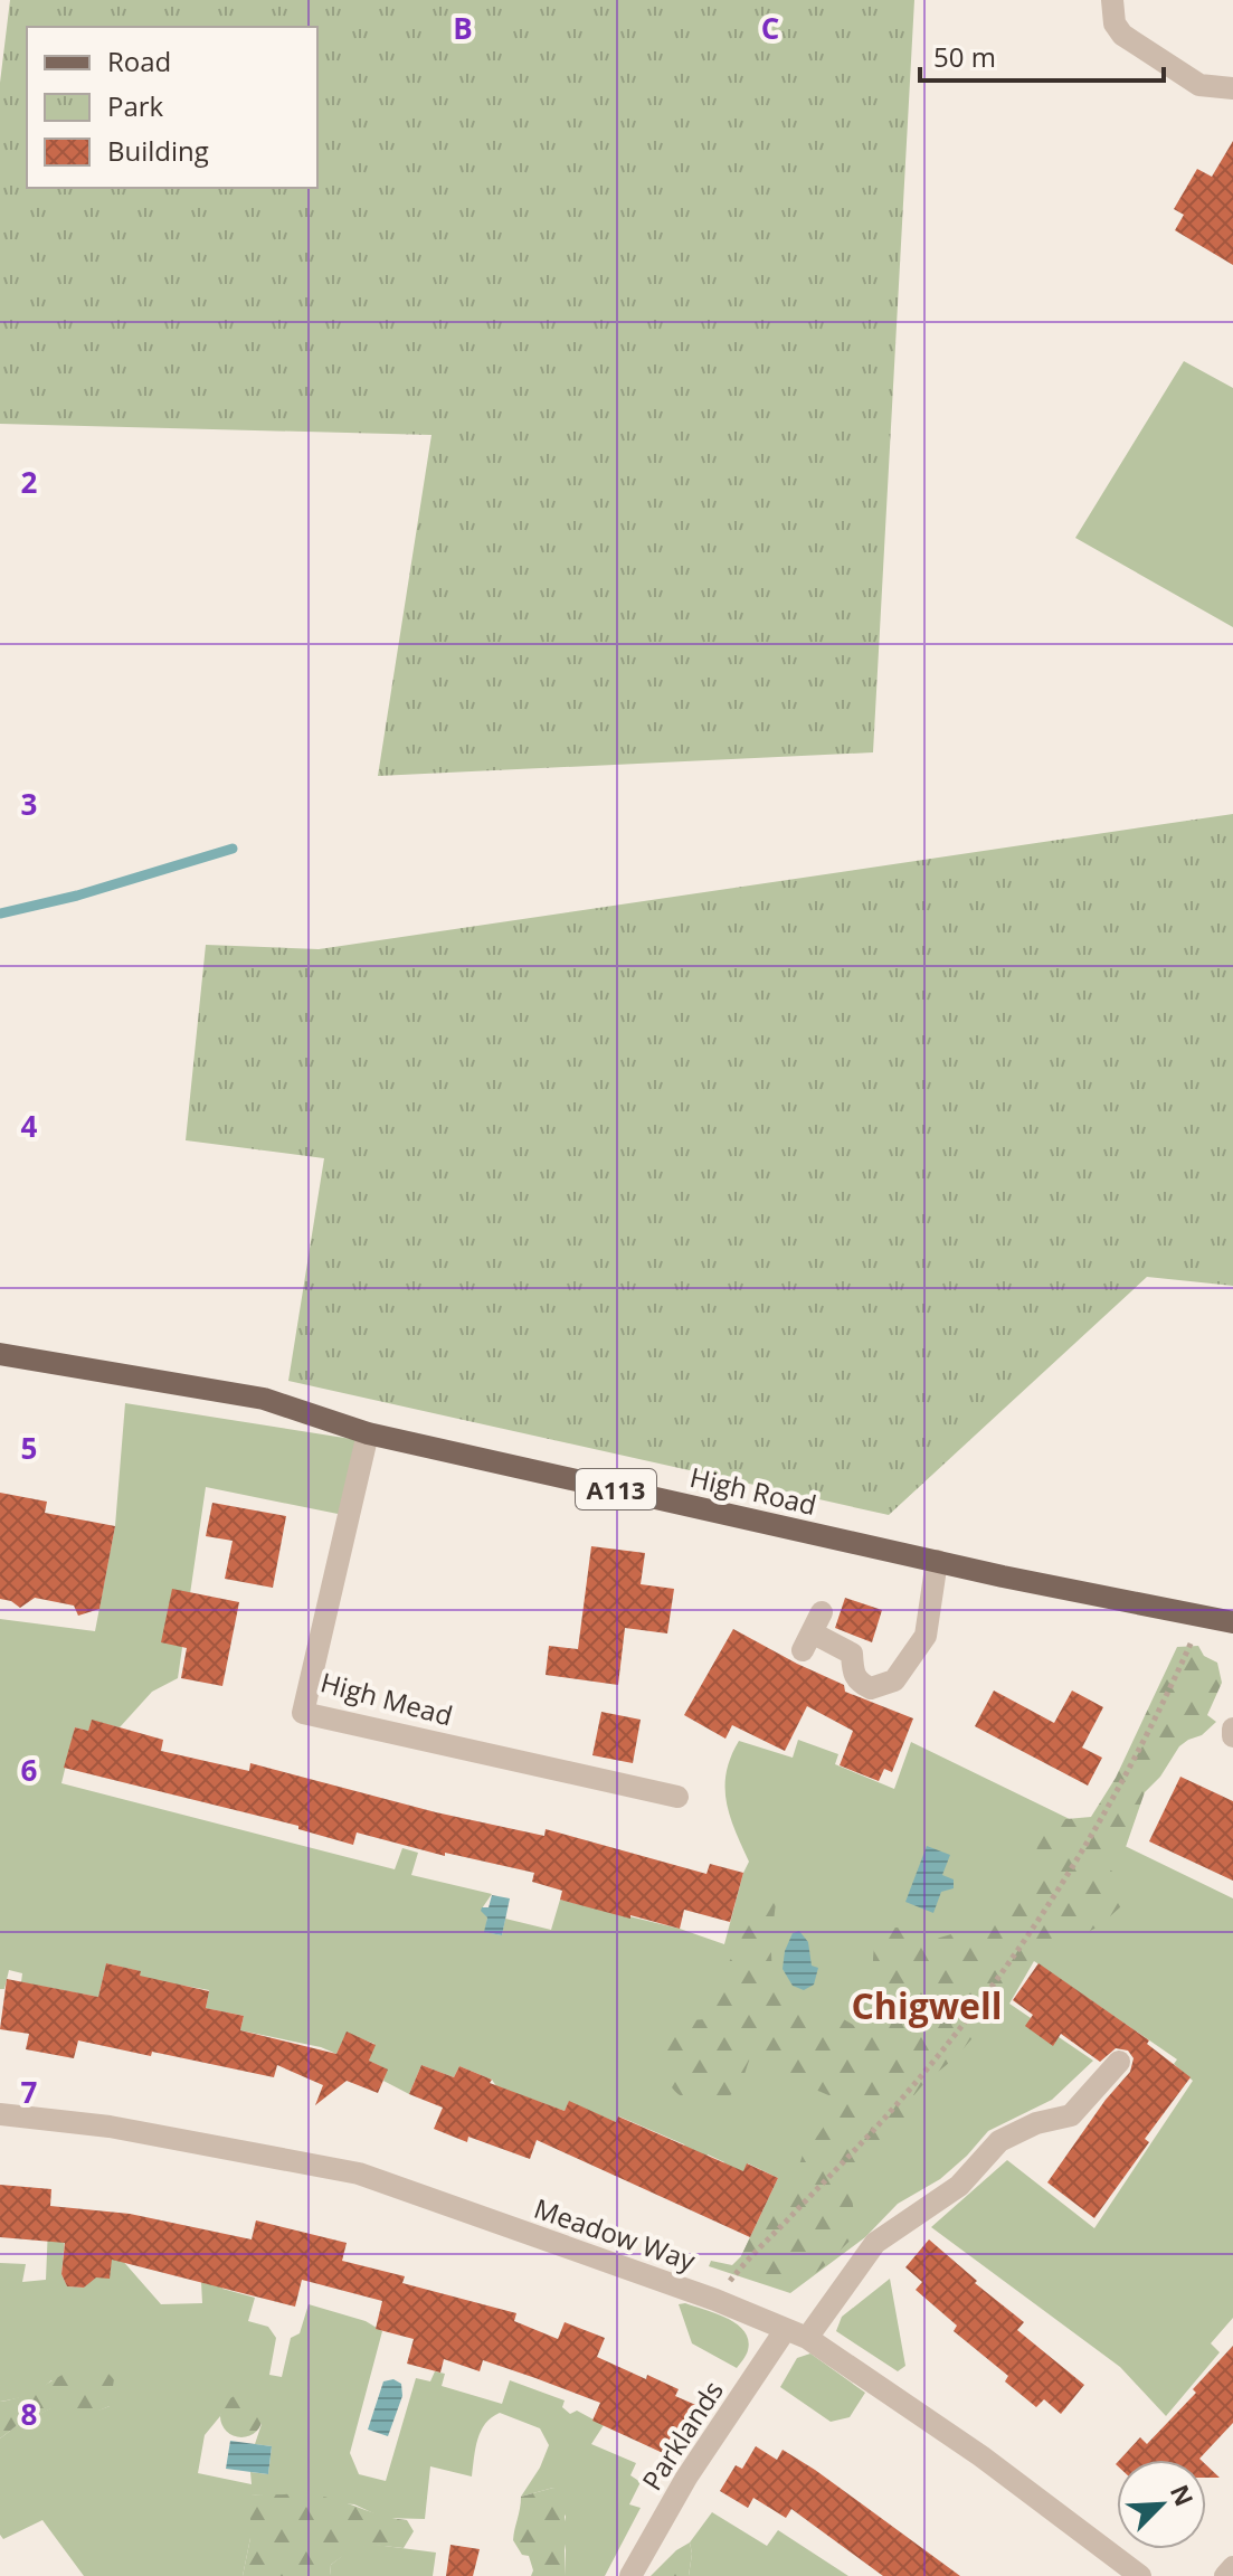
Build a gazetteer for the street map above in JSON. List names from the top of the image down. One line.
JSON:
{"streets":{"main road":["A113","High Road"],"street":["High Mead","Meadow Way","Parklands"]},"crossings":[["High Road","High Mead"],["Meadow Way","Parklands"]],"districts":["Chigwell"],"legend":["Road","Park","Building"],"scale_bar":"50 m","north":"top right","grid":{"columns":["B","C"],"rows":["2","3","4","5","6","7","8"]}}
